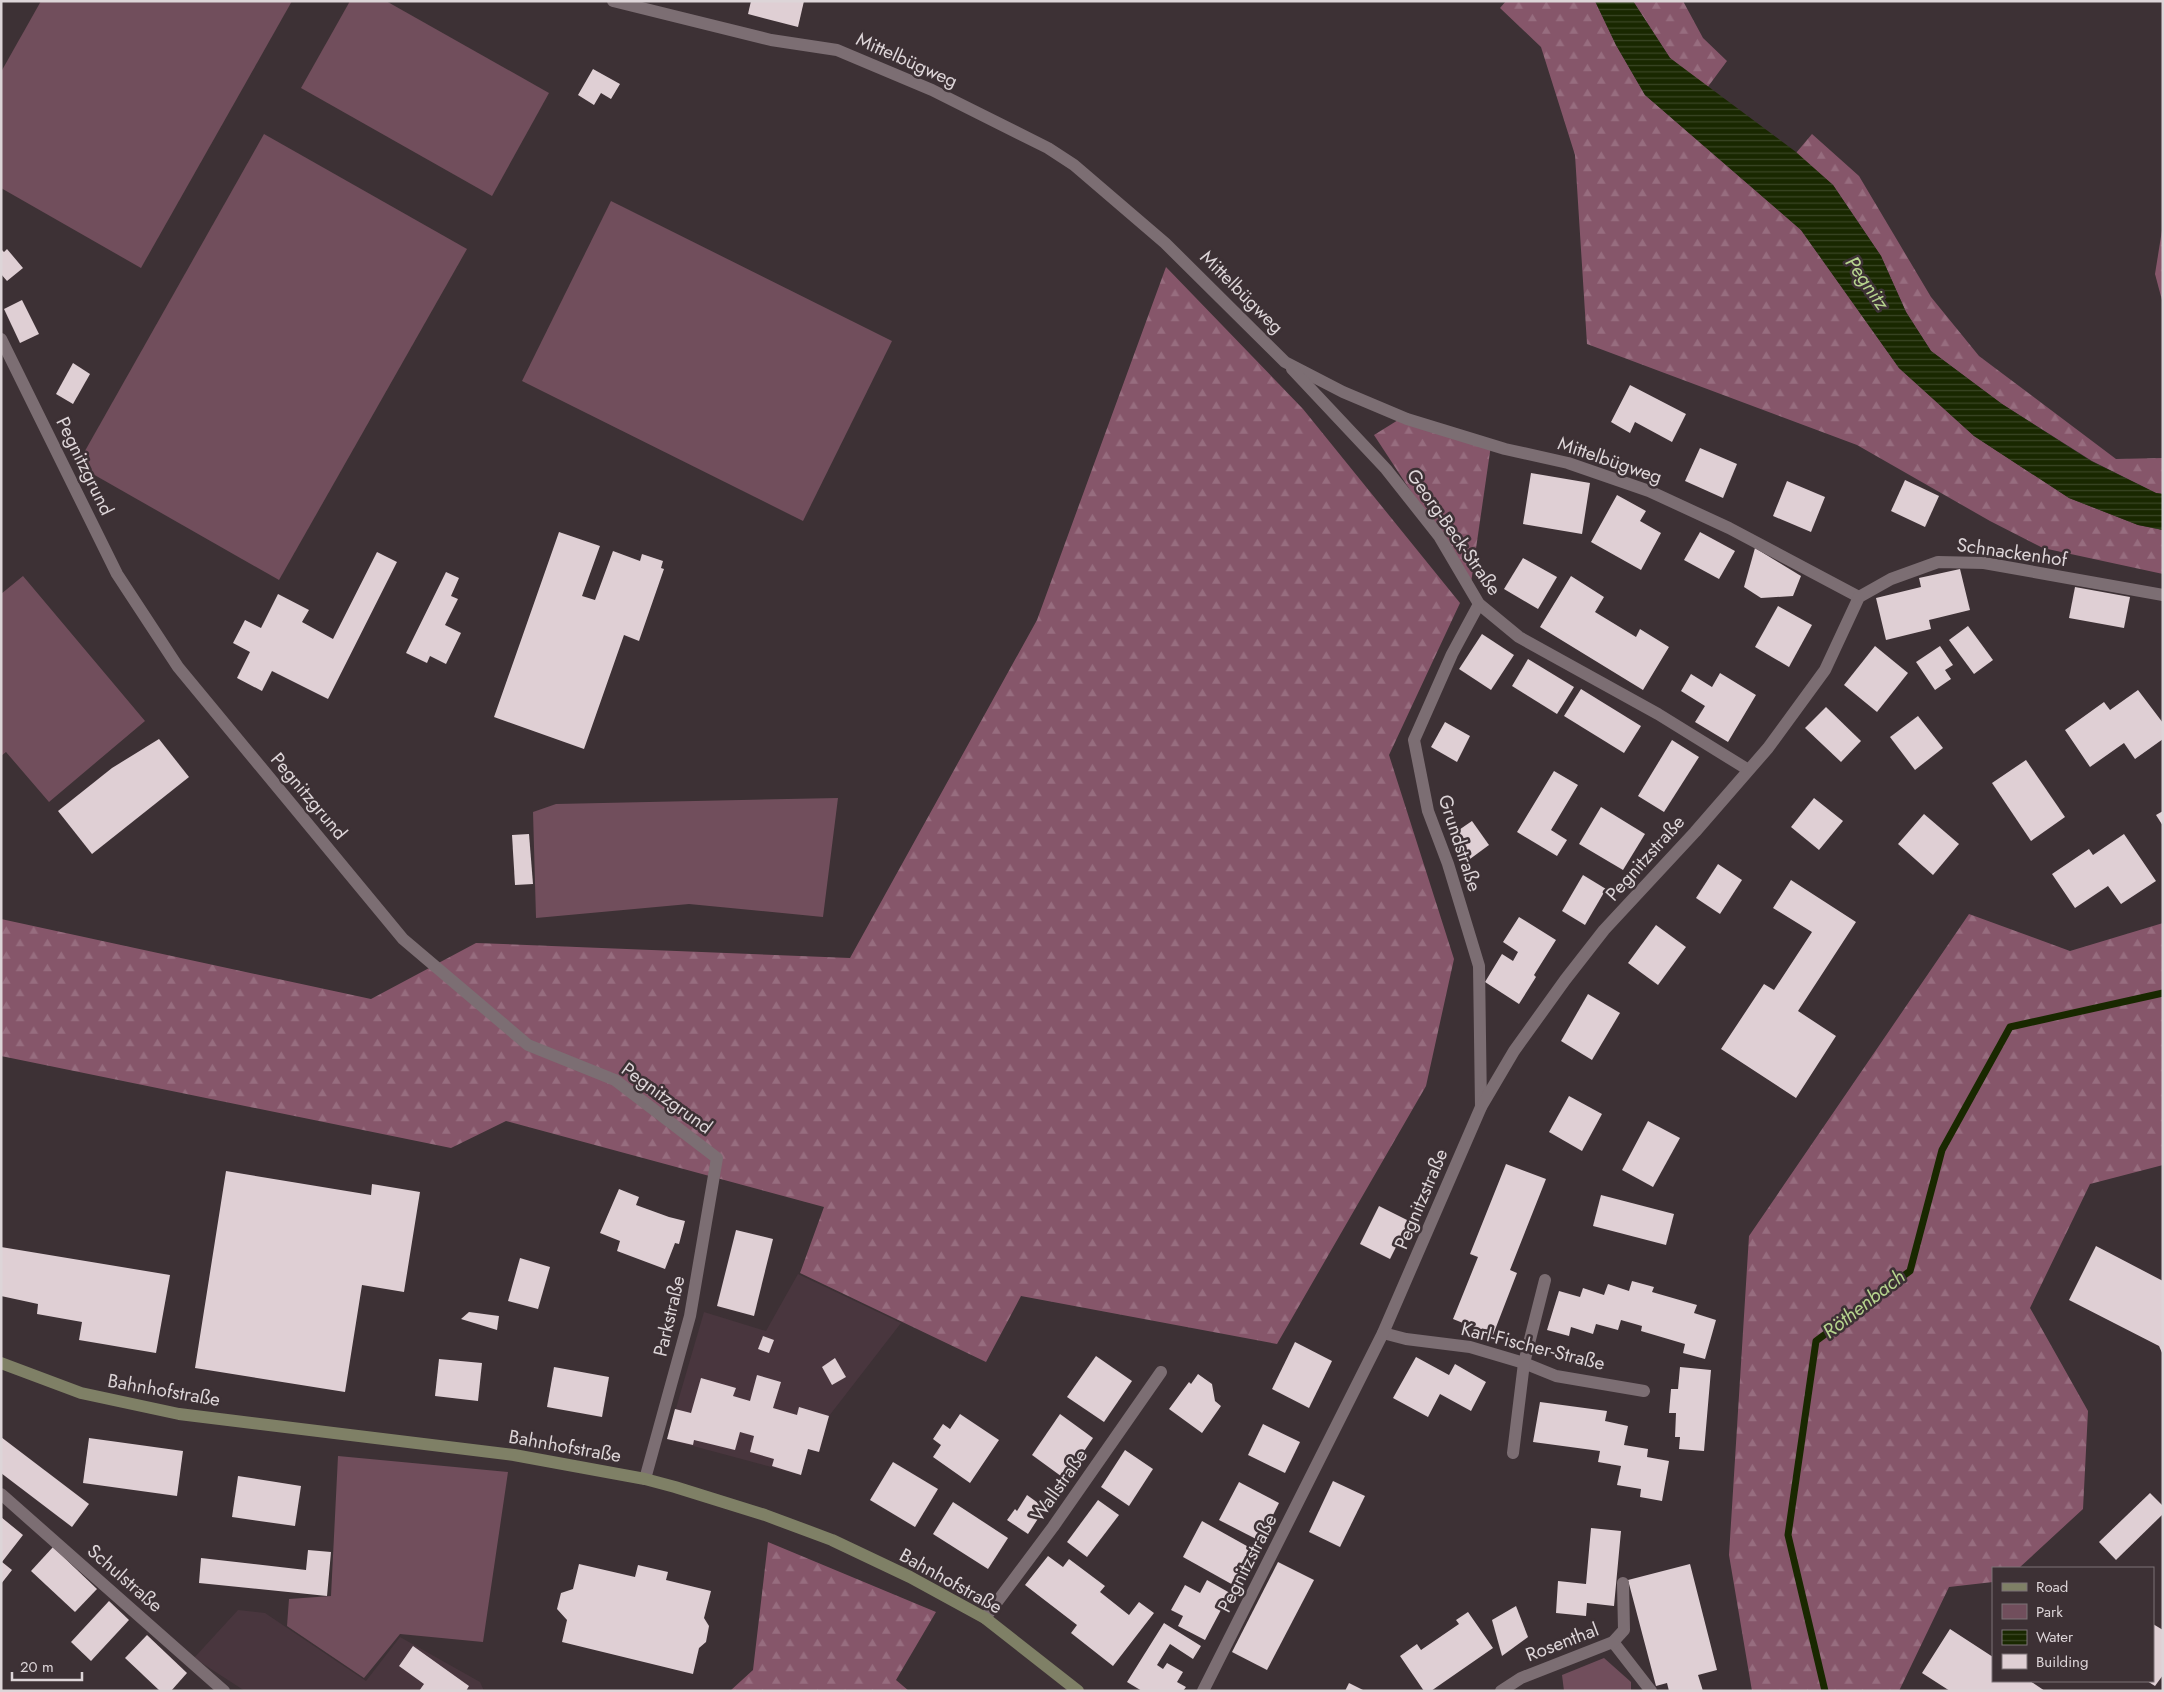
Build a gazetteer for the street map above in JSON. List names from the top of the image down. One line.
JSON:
{"streets":{"main road":["Bahnhofstraße"],"street":["Mittelbügweg","Pegnitzgrund","Georg-Beck-Straße","Schnackenhof","Grundstraße","Pegnitzstraße","Parkstraße","Karl-Fischer-Straße","Wallstraße","Schulstraße","Rosenthal"]},"crossings":[["Mittelbügweg","Georg-Beck-Straße"],["Mittelbügweg","Schnackenhof"],["Pegnitzgrund","Parkstraße"],["Georg-Beck-Straße","Grundstraße"],["Georg-Beck-Straße","Pegnitzstraße"],["Grundstraße","Pegnitzstraße"],["Pegnitzstraße","Karl-Fischer-Straße"],["Parkstraße","Bahnhofstraße"],["Bahnhofstraße","Wallstraße"]],"water":["Pegnitz","Röthenbach"],"legend":["Road","Park","Water","Building"],"scale_bar":"20 m"}
